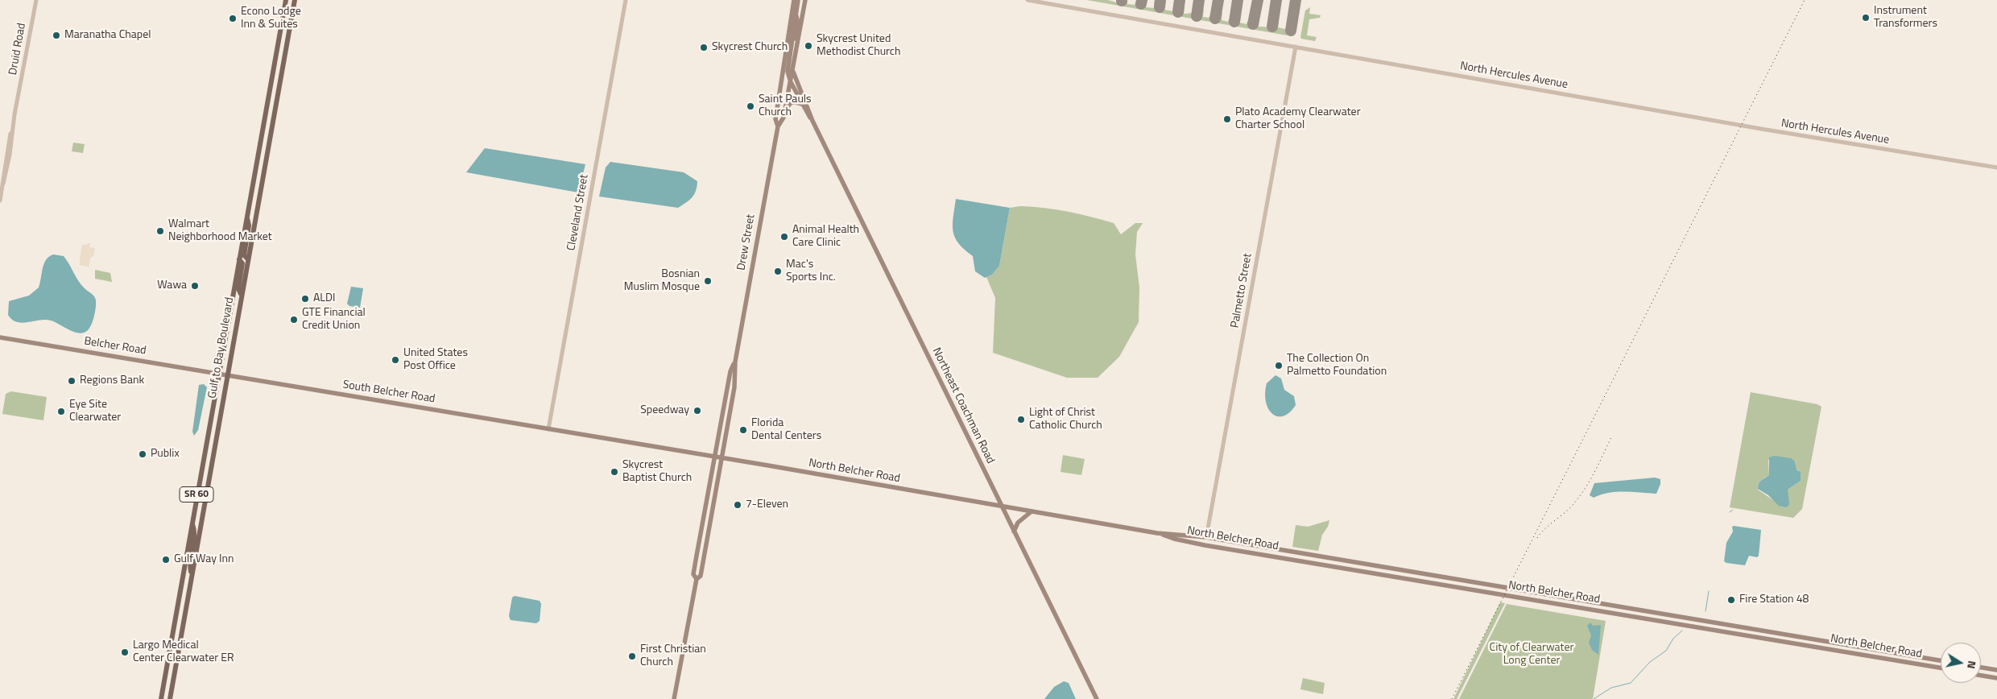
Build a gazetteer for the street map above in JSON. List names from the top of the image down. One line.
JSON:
{"streets":{"main road":["Drew Street","Belcher Road","Gulf to Bay Boulevard","South Belcher Road","Northeast Coachman Road","North Belcher Road","SR 60"],"street":["Druid Road","North Hercules Avenue","Cleveland Street","Palmetto Street"]},"crossings":[["North Hercules Avenue","Palmetto Street"],["Cleveland Street","South Belcher Road"],["Cleveland Street","North Belcher Road"],["Drew Street","Northeast Coachman Road"],["Drew Street","North Belcher Road"],["Palmetto Street","North Belcher Road"],["Belcher Road","Gulf to Bay Boulevard"],["Belcher Road","South Belcher Road"],["Gulf to Bay Boulevard","South Belcher Road"],["South Belcher Road","North Belcher Road"],["Northeast Coachman Road","North Belcher Road"]],"parks":["City of Clearwater Long Center"],"places":["Instrument Transformers","Econo Lodge Inn & Suites","Maranatha Chapel","Skycrest United Methodist Church","Skycrest Church","Saint Pauls Church","Plato Academy Clearwater Charter School","Walmart Neighborhood Market","Animal Health Care Clinic","Mac's Sports Inc.","Bosnian Muslim Mosque","Wawa","ALDI","GTE Financial Credit Union","United States Post Office","The Collection On Palmetto Foundation","Regions Bank","Speedway","Eye Site Clearwater","Light of Christ Catholic Church","Florida Dental Centers","Publix","Skycrest Baptist Church","7-Eleven","Gulf Way Inn","Fire Station 48","Largo Medical Center Clearwater ER","First Christian Church"],"north":"right"}
